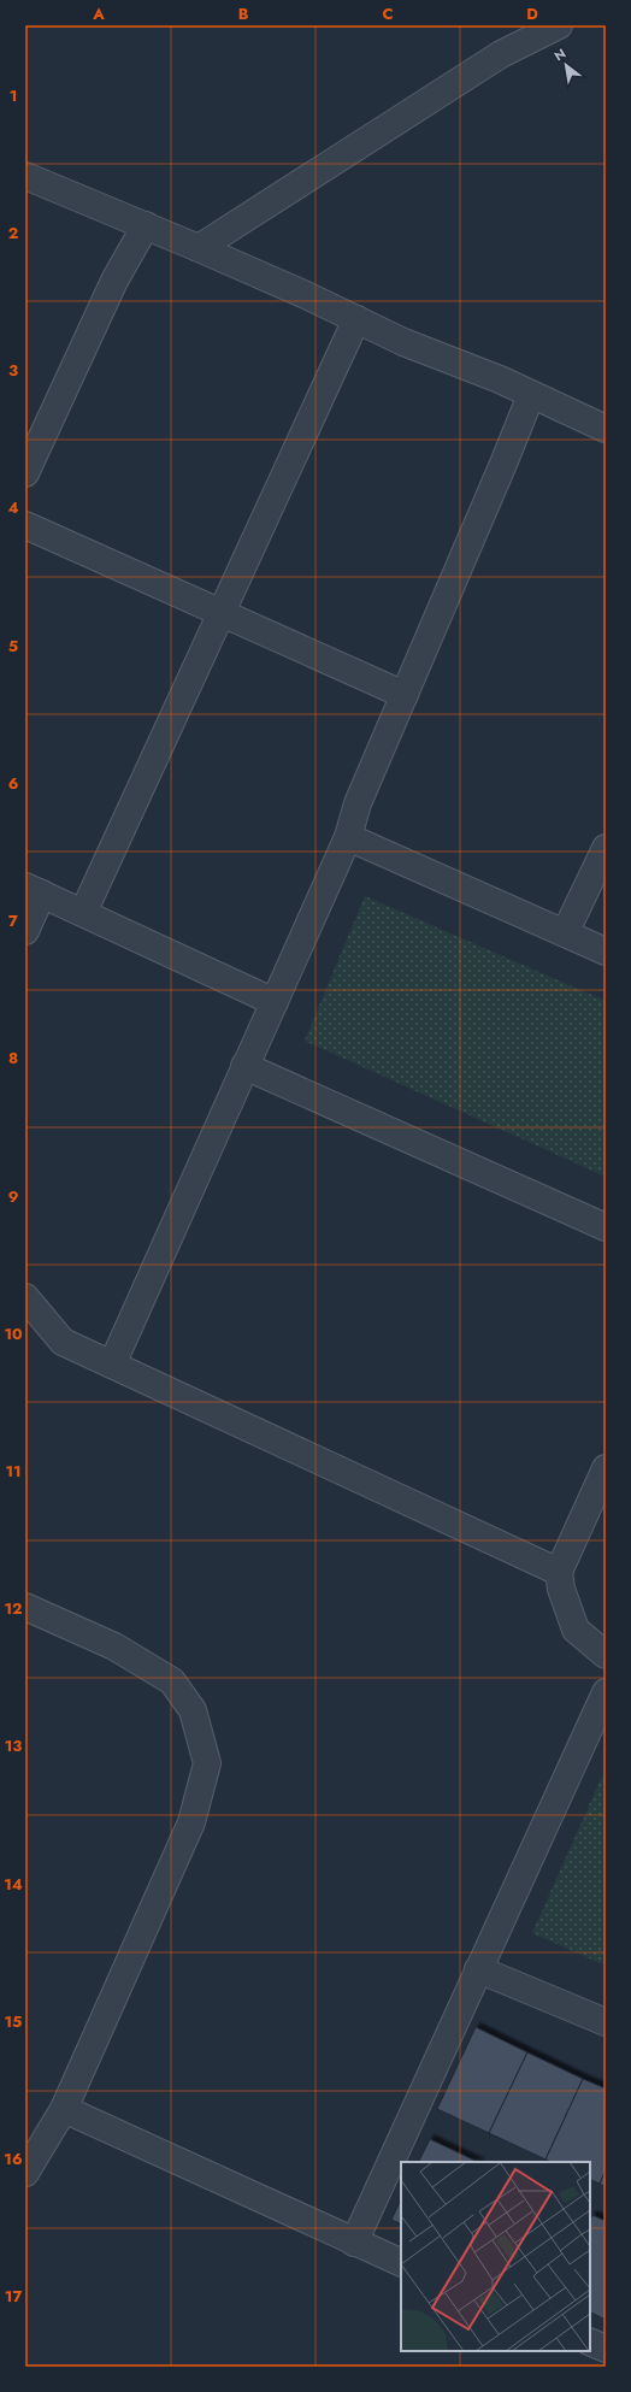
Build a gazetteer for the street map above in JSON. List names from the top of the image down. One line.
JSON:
{"north":"top left","grid":{"columns":["A","B","C","D"],"rows":["1","2","3","4","5","6","7","8","9","10","11","12","13","14","15","16","17"]}}
